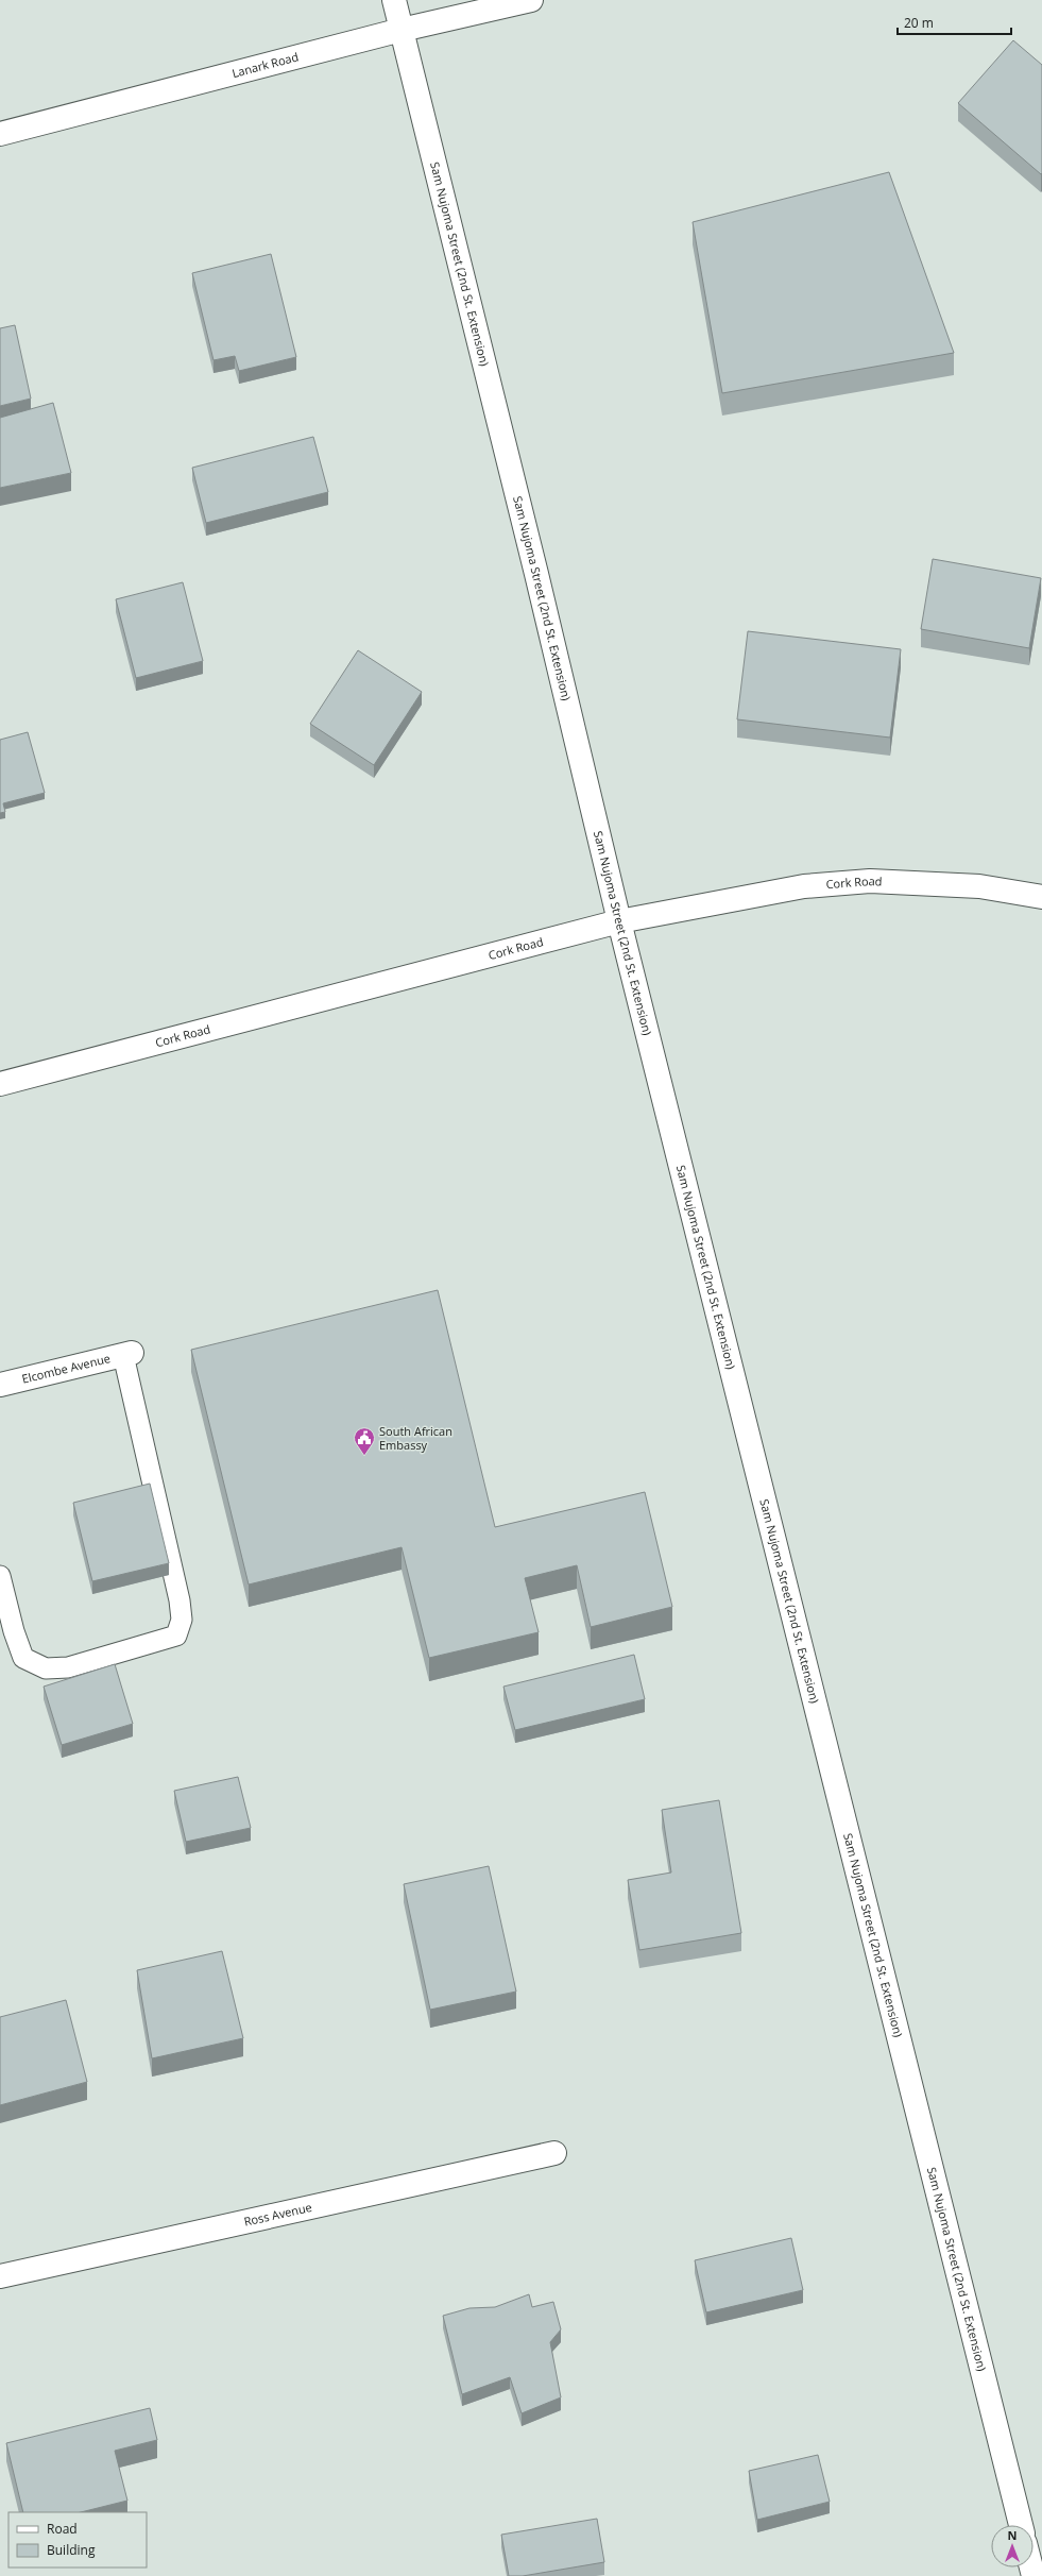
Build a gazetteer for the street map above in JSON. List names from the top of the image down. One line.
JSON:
{"streets":{"main road":["Lanark Road","Sam Nujoma Street (2nd St. Extension)","Cork Road","Elcombe Avenue","Ross Avenue"]},"crossings":[["Lanark Road","Sam Nujoma Street (2nd St. Extension)"],["Sam Nujoma Street (2nd St. Extension)","Cork Road"]],"places":{"public building":["South African Embassy"]},"legend":["Road","Building"],"scale_bar":"20 m","north":"top"}
